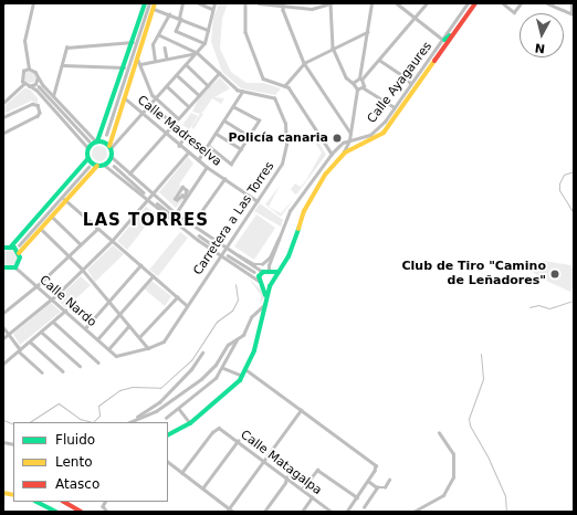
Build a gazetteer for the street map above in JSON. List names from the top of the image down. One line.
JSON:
{"streets":{"street":["Calle Ayagaures","Calle Madreselva","Carretera a Las Torres","Calle Nardo","Calle Matagalpa"]},"crossings":[["Calle Madreselva","Carretera a Las Torres"]],"districts":["LAS TORRES"],"places":["Policía canaria","Club de Tiro \"Camino de Leñadores\""],"legend":["Fluido","Lento","Atasco"],"north":"bottom"}
